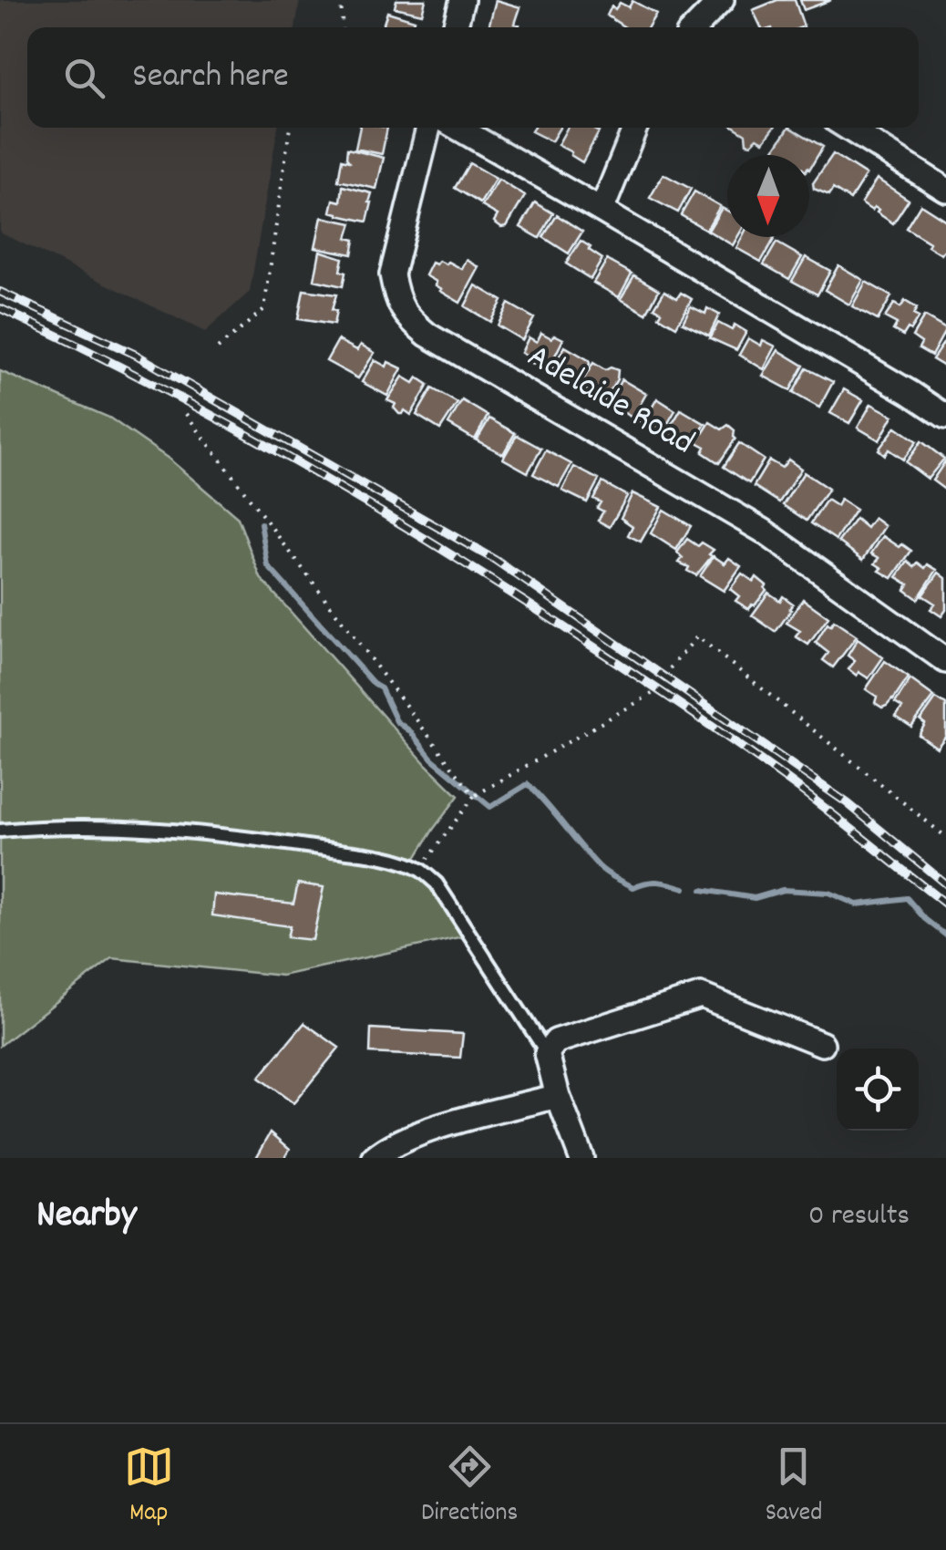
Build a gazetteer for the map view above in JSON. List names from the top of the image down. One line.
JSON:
{"streets":{"street":["Adelaide Road"]},"north":"bottom","page":{"search":"Search here","heading":["Nearby","0 results"],"nav":["Map","Directions","Saved"]}}
